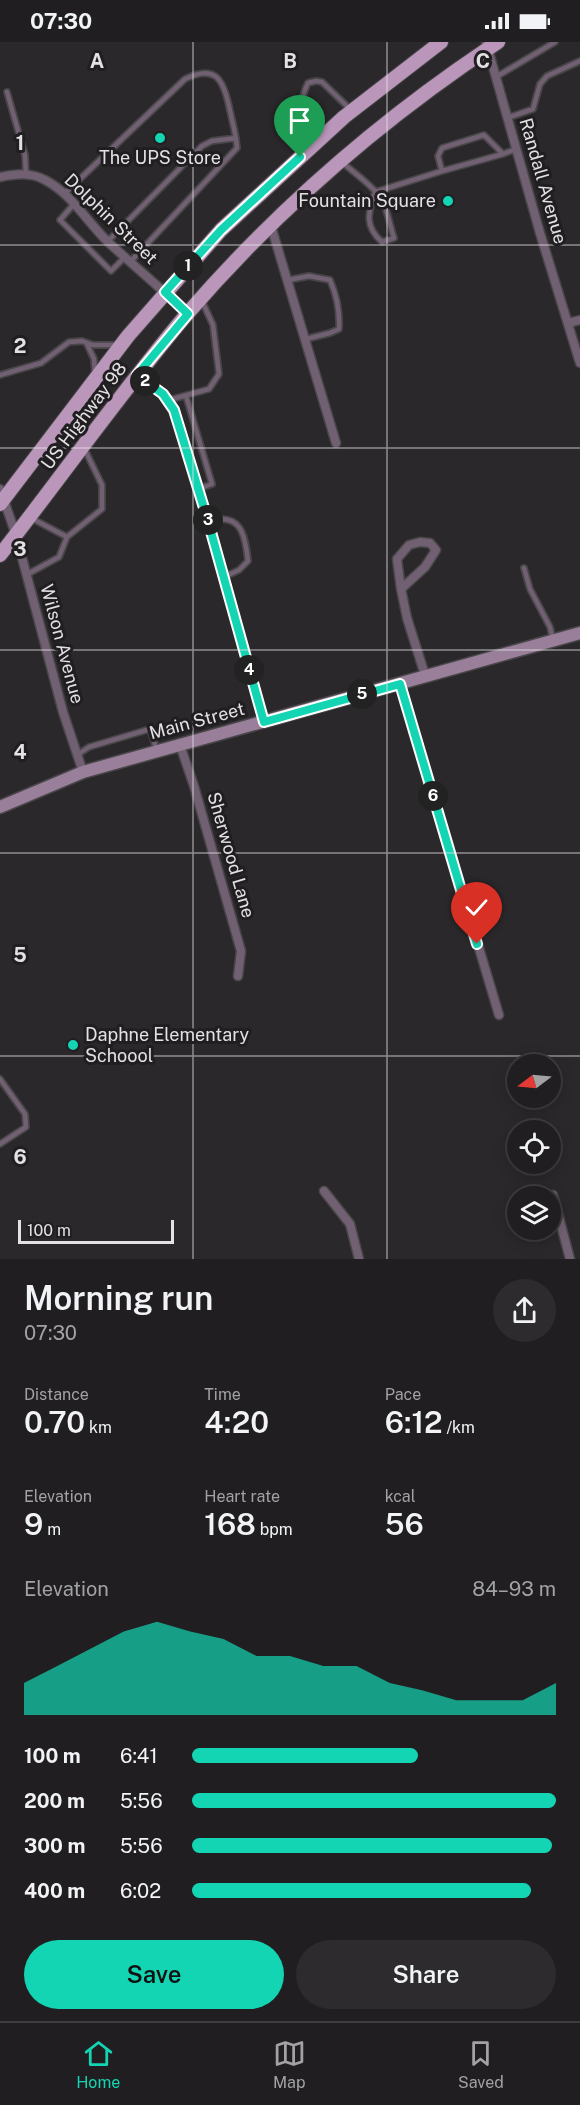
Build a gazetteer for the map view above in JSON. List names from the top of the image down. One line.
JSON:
{"streets":{"main road":["US Highway 98","Main Street"],"street":["Randall Avenue","Dolphin Street","Wilson Avenue","Sherwood Lane"]},"crossings":[["Randall Avenue","US Highway 98"],["Dolphin Street","US Highway 98"],["US Highway 98","Wilson Avenue"],["Wilson Avenue","Main Street"],["Main Street","Sherwood Lane"]],"places":["The UPS Store","Fountain Square","Daphne Elementary Schoool"],"scale_bar":"100 m","north":"left","page":{"status":"07:30","pins":["1","2","3","4","5","6"],"scale":"100 m","heading":["Morning run","07:30"],"stats":[["Distance","0.70 km"],["Time","4:20"],["Pace","6:12 /km"],["Elevation","9 m"],["Heart rate","168 bpm"],["kcal","56"]],"chart":["Elevation","84–93 m"],"list":[{"name":"100 m","note":"6:41"},{"name":"200 m","note":"5:56"},{"name":"300 m","note":"5:56"},{"name":"400 m","note":"6:02"}],"buttons":["Save","Share"],"tabs":["Home","Map","Saved"]},"grid":{"columns":["A","B","C"],"rows":["1","2","3","4","5","6"]}}
